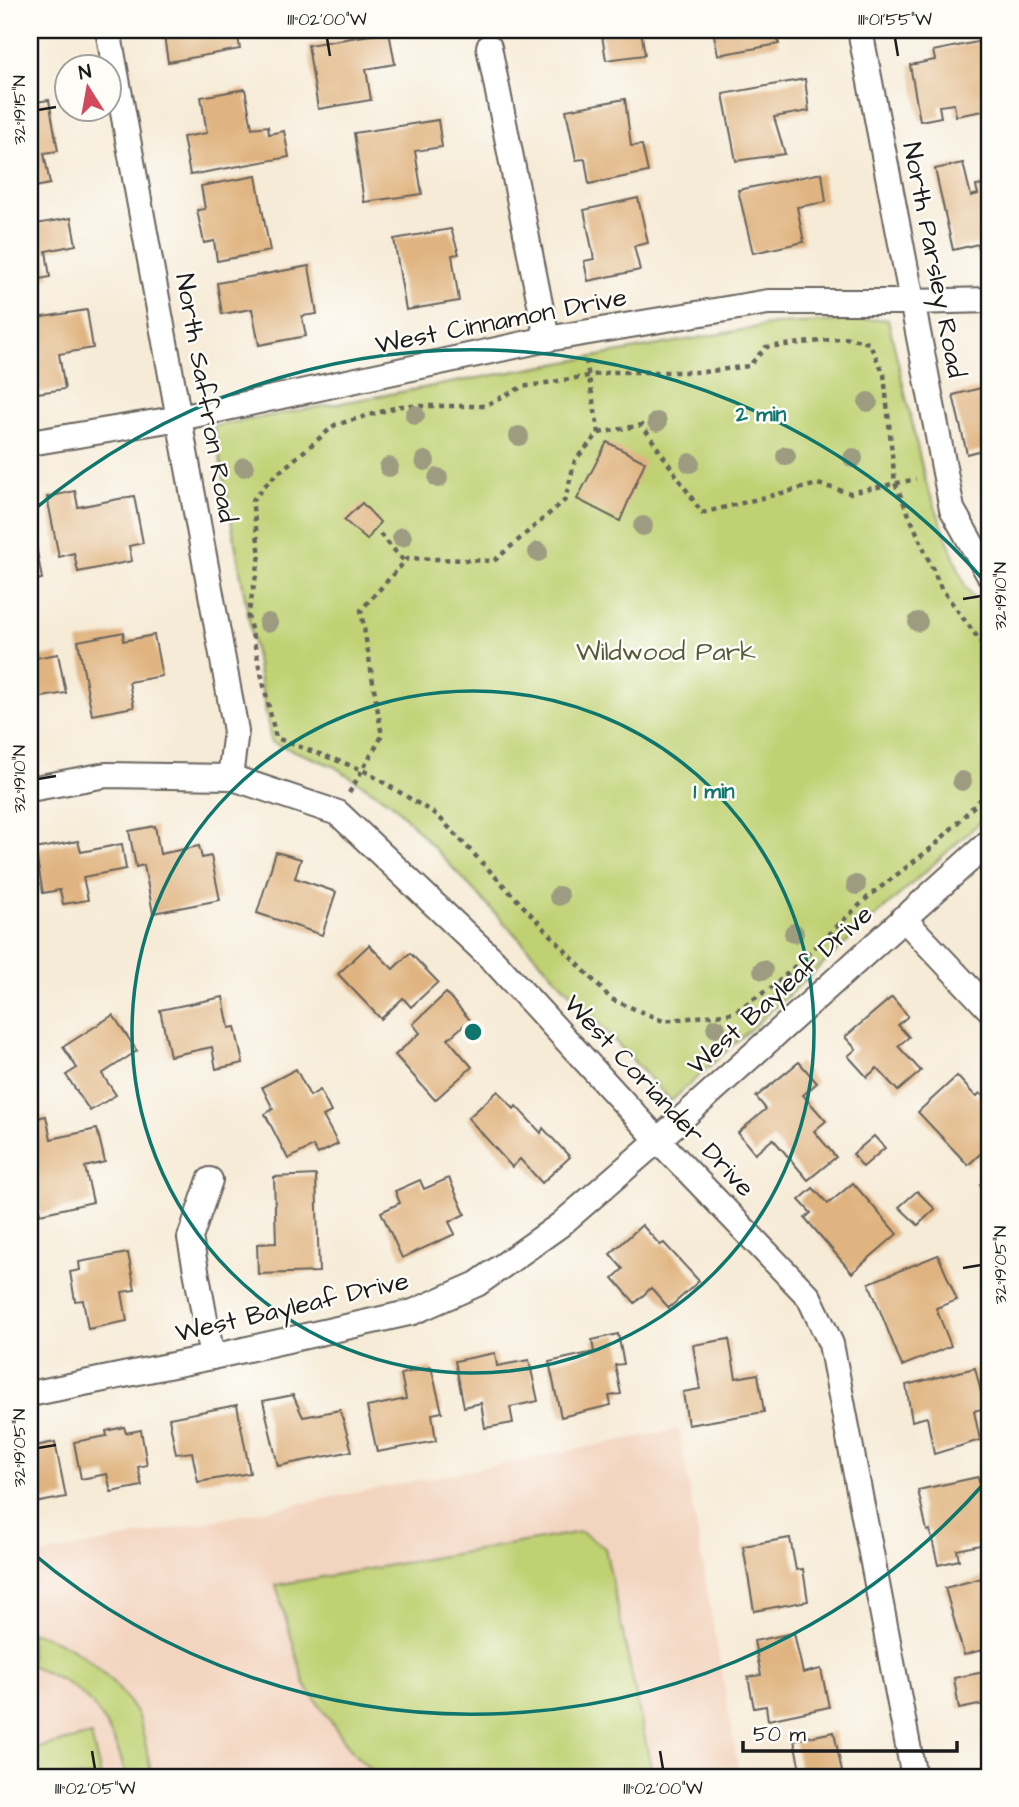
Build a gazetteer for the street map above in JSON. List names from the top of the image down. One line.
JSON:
{"streets":{"street":["North Parsley Road","West Cinnamon Drive","North Saffron Road","West Bayleaf Drive","West Coriander Drive"]},"crossings":[["North Parsley Road","West Cinnamon Drive"],["West Cinnamon Drive","North Saffron Road"],["North Saffron Road","West Coriander Drive"],["West Bayleaf Drive","West Coriander Drive"]],"parks":["Wildwood Park"],"scale_bar":"50 m","north":"top","coordinates":["111°02'00\"W","111°01'55\"W","32°19'15\"N","32°19'10\"N","32°19'05\"N","111°02'05\"W"],"rings":["2 min","1 min"]}
